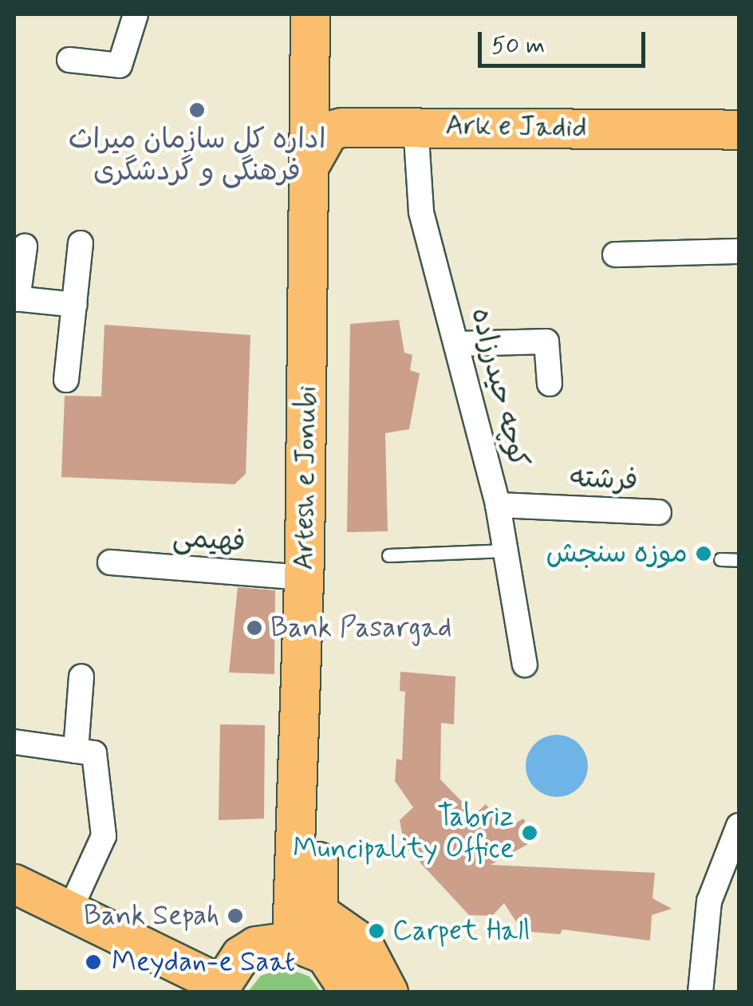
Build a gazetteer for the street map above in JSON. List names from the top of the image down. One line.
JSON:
{"streets":{"main road":["Ark e Jadid","Artesh e Jonubi"],"street":["کوچه حیدرزاده","فرشته","فهیمی"]},"crossings":[["Ark e Jadid","کوچه حیدرزاده"],["کوچه حیدرزاده","فرشته"],["Artesh e Jonubi","فهیمی"]],"places":["اداره کل سازمان میراث فرهنگی و گردشگری","موزه سنجش","Bank Pasargad","Tabriz Muncipality Office","Bank Sepah","Carpet Hall","Meydan-e Saat"],"scale_bar":"50 m"}
